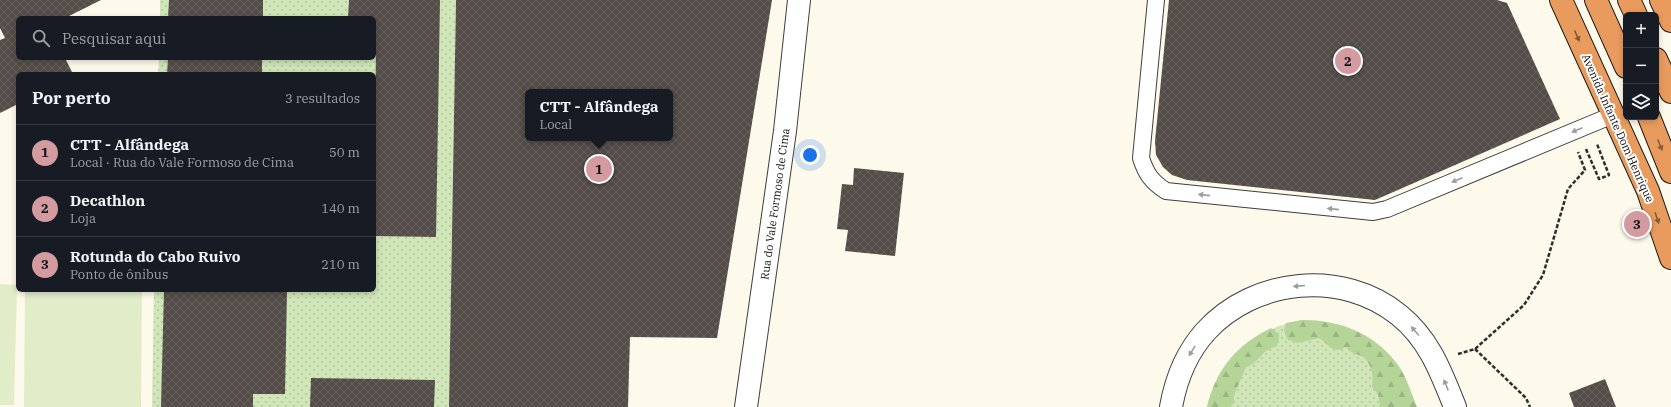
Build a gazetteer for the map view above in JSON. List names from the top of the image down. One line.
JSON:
{"streets":{"highway":["Avenida Infante Dom Henrique"],"street":["Rua do Vale Formoso de Cima"]},"page":{"map_buttons":["+","−"],"search":"Pesquisar aqui","pins":["2","1","3"],"heading":["Por perto","3 resultados"],"popup":["CTT - Alfândega","Local"],"list":[{"mark":"1","name":"CTT - Alfândega","note":"Local · Rua do Vale Formoso de Cima","value":"50 m"},{"mark":"2","name":"Decathlon","note":"Loja","value":"140 m"},{"mark":"3","name":"Rotunda do Cabo Ruivo","note":"Ponto de ônibus","value":"210 m"}]}}
